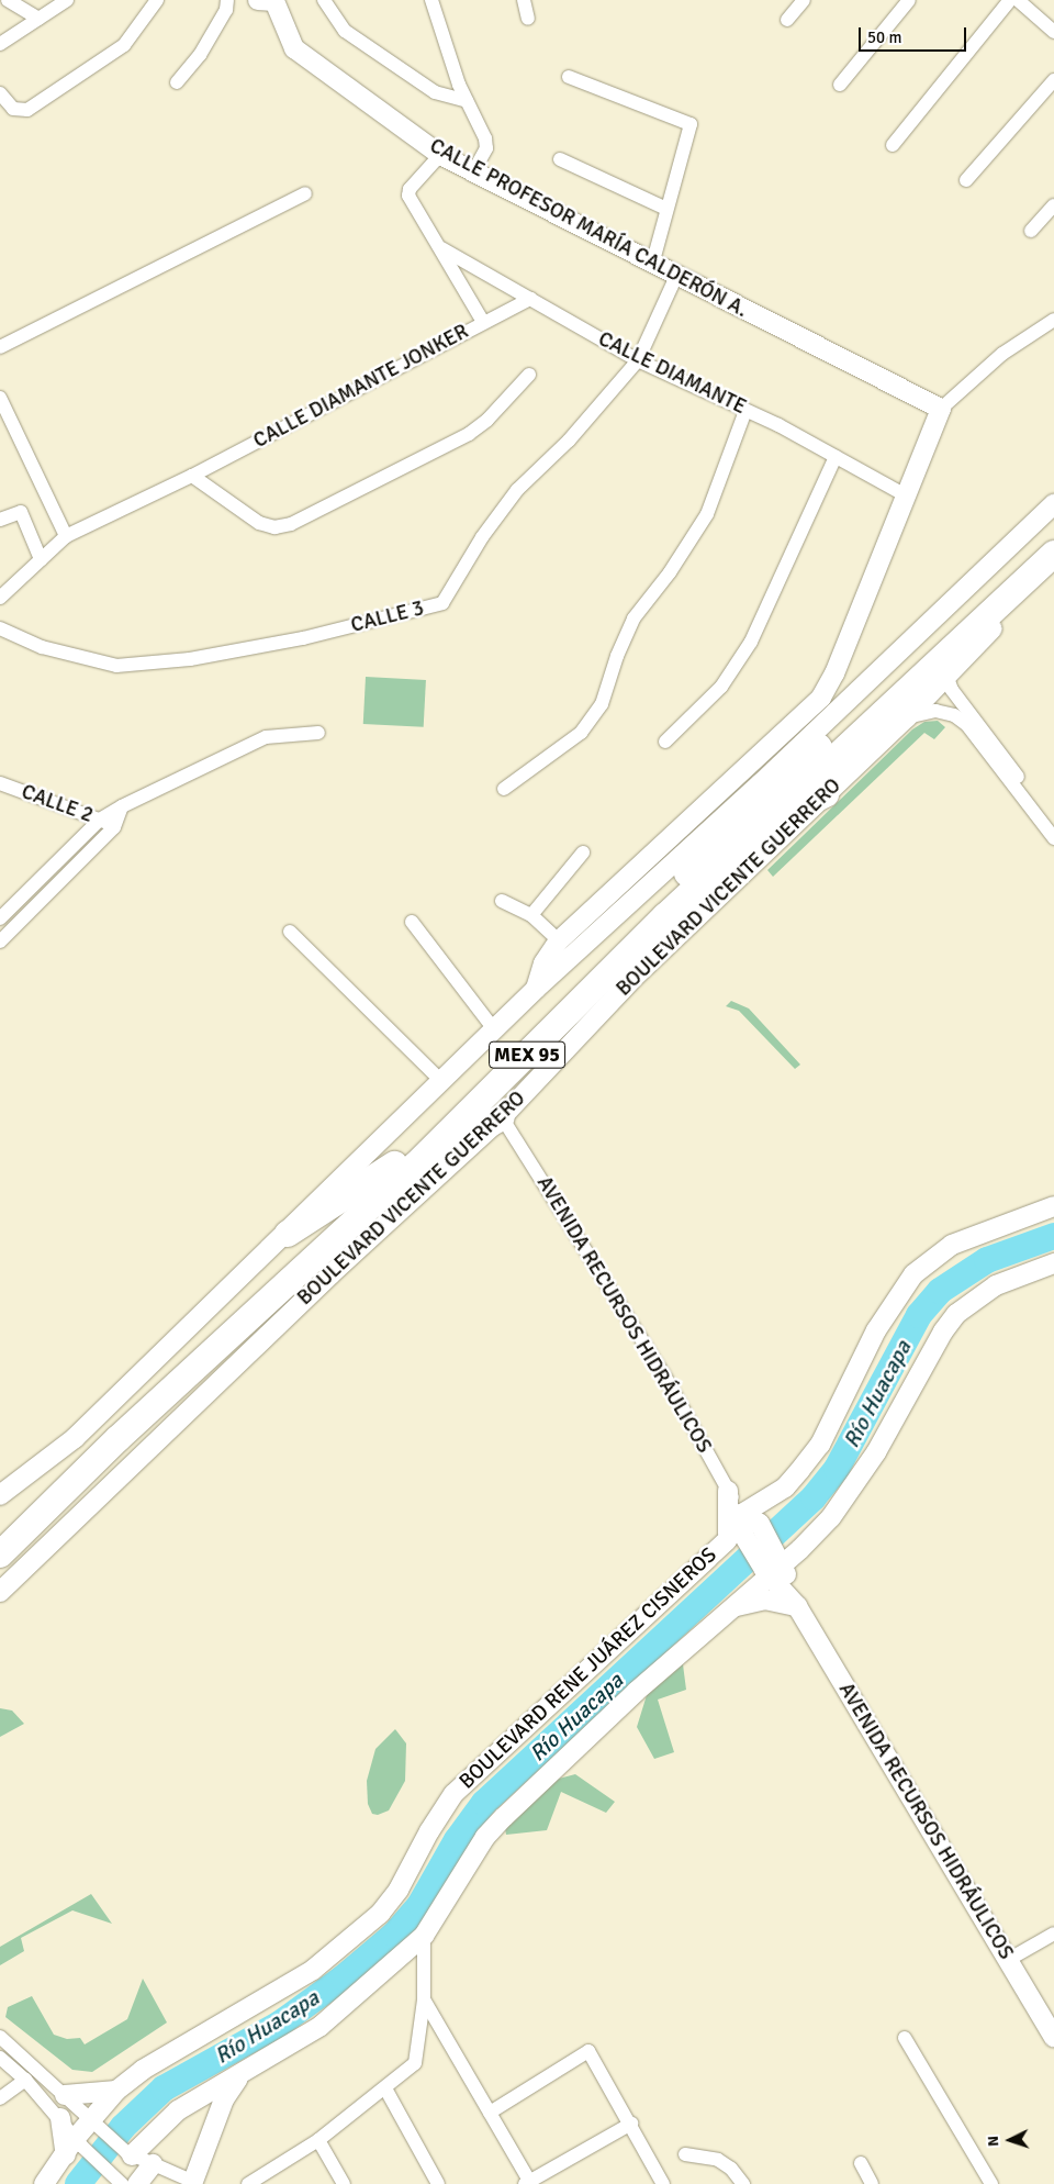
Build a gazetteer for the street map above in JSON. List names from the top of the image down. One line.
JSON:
{"streets":{"highway":["BOULEVARD VICENTE GUERRERO","MEX 95"],"main road":["CALLE PROFESOR MARÍA CALDERÓN A.","AVENIDA RECURSOS HIDRÁULICOS","BOULEVARD RENE JUÁREZ CISNEROS"],"street":["CALLE DIAMANTE","CALLE DIAMANTE JONKER","CALLE 3","CALLE 2"]},"crossings":[["CALLE PROFESOR MARÍA CALDERÓN A.","CALLE 3"],["CALLE DIAMANTE","CALLE DIAMANTE JONKER"],["CALLE DIAMANTE","CALLE 3"],["BOULEVARD VICENTE GUERRERO","AVENIDA RECURSOS HIDRÁULICOS"],["AVENIDA RECURSOS HIDRÁULICOS","BOULEVARD RENE JUÁREZ CISNEROS"]],"water":["Río Huacapa"],"scale_bar":"50 m","north":"left"}
